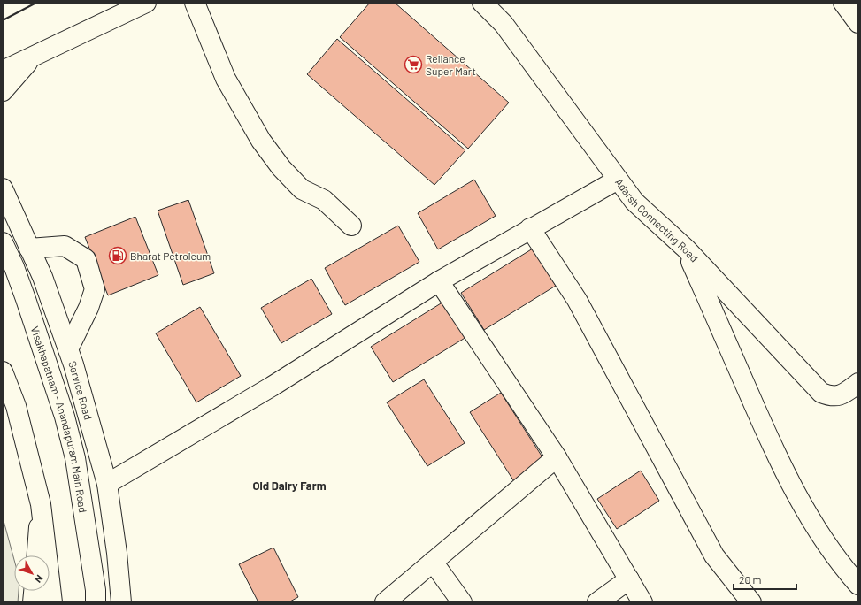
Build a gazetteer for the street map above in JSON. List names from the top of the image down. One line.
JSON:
{"streets":{"street":["Adarsh Connecting Road","Service Road","Visakhapatnam - Anandapuram Main Road"]},"districts":["Old Dairy Farm"],"places":{"supermarket":["Reliance Super Mart"],"fuel station":["Bharat Petroleum"]},"scale_bar":"20 m","north":"bottom right"}
